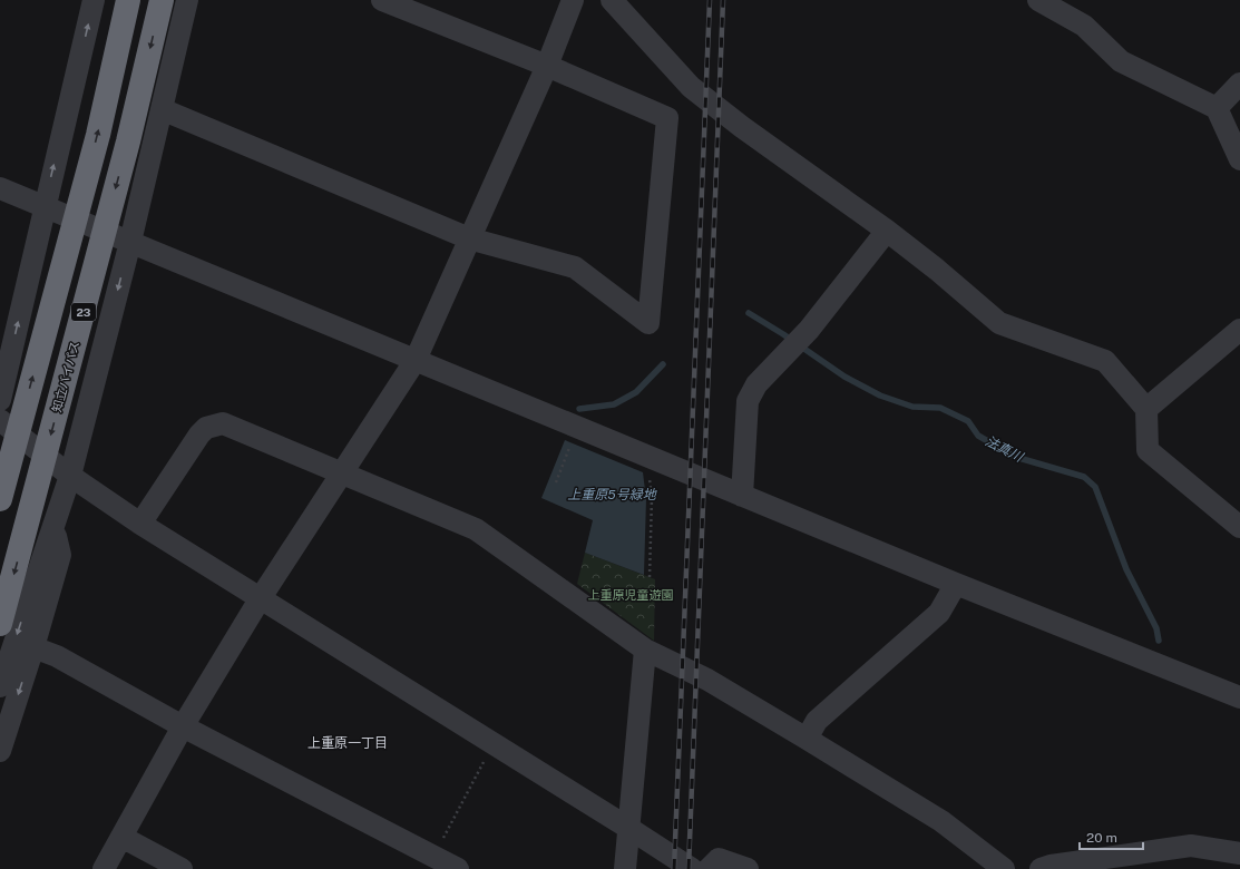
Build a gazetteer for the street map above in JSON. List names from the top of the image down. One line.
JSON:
{"streets":{"highway":["23","知立バイパス"]},"districts":["上重原一丁目"],"water":["法真川","上重原5号緑地"],"parks":["上重原児童遊園"],"scale_bar":"20 m"}
